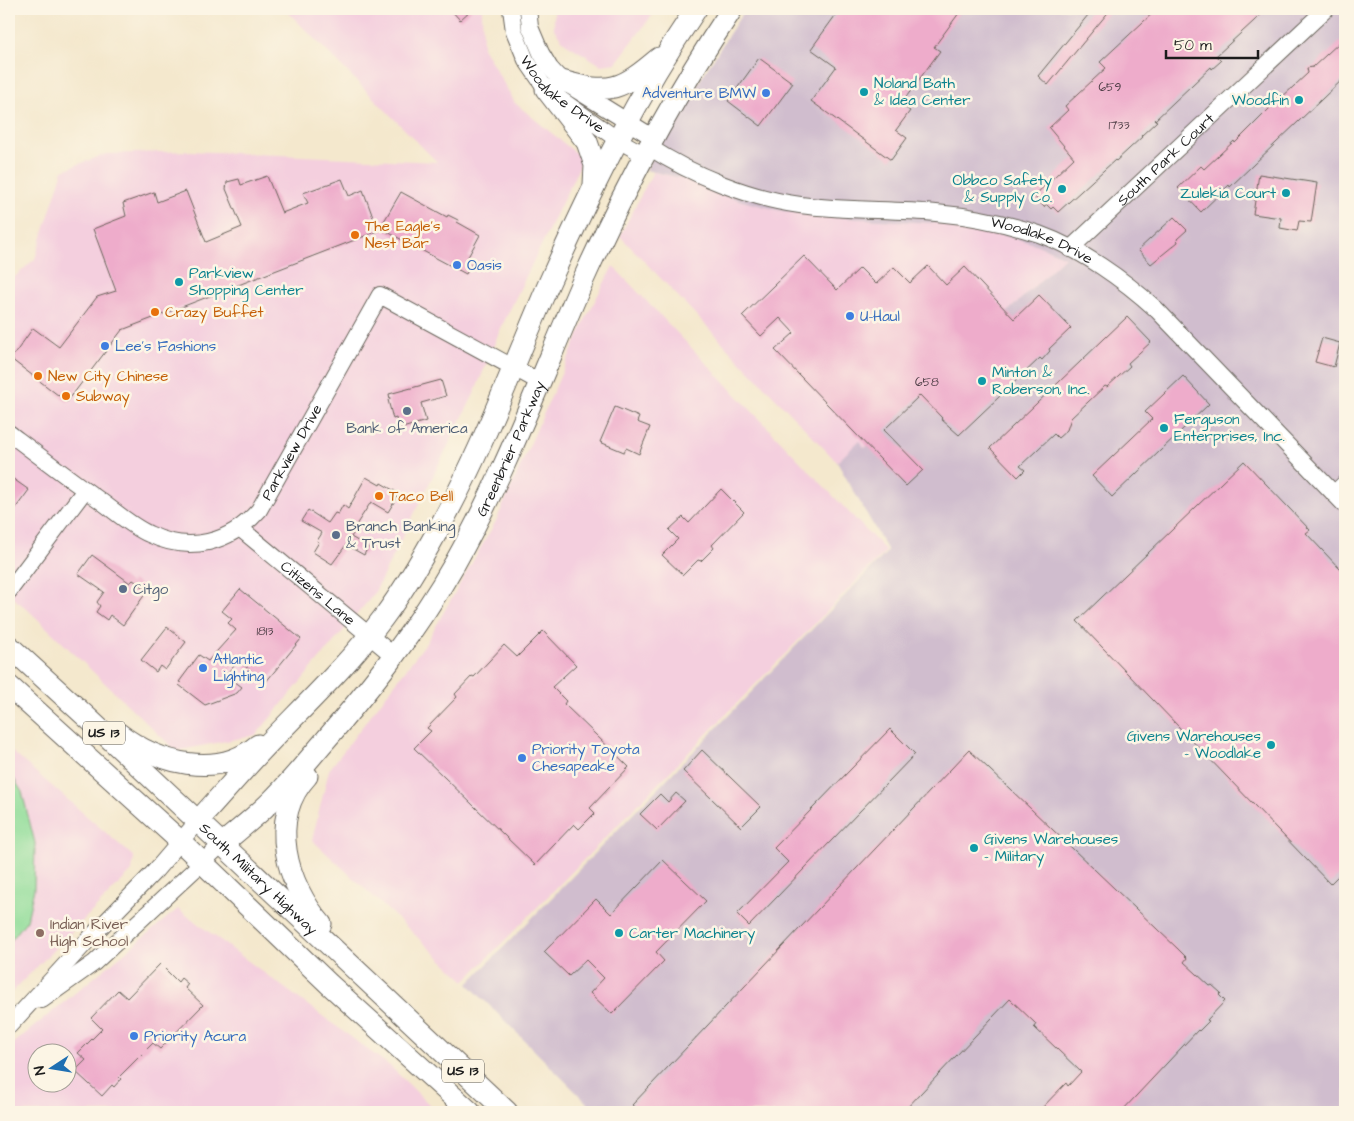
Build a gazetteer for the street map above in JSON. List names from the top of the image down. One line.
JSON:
{"streets":{"main road":["Greenbrier Parkway","US 13","South Military Highway"],"street":["Woodlake Drive","South Park Court","Parkview Drive","Citizens Lane"]},"crossings":[["Woodlake Drive","South Park Court"],["Woodlake Drive","Greenbrier Parkway"],["Greenbrier Parkway","Parkview Drive"],["Greenbrier Parkway","Citizens Lane"],["Greenbrier Parkway","South Military Highway"],["Parkview Drive","Citizens Lane"]],"places":["Noland Bath & Idea Center","Adventure BMW","Woodfin","Obbco Safety & Supply Co.","Zulekia Court","The Eagle's Nest Bar","Oasis","Parkview Shopping Center","Crazy Buffet","U-Haul","Lee’s Fashions","New City Chinese","Minton & Roberson, Inc.","Subway","Bank of America","Ferguson Enterprises, Inc.","Taco Bell","Branch Banking & Trust","Citgo","Atlantic Lighting","Givens Warehouses - Woodlake","Priority Toyota Chesapeake","Givens Warehouses - Military","Indian River High School","Carter Machinery","Priority Acura"],"house_numbers":["659","1733","658","1813"],"scale_bar":"50 m","north":"left"}
